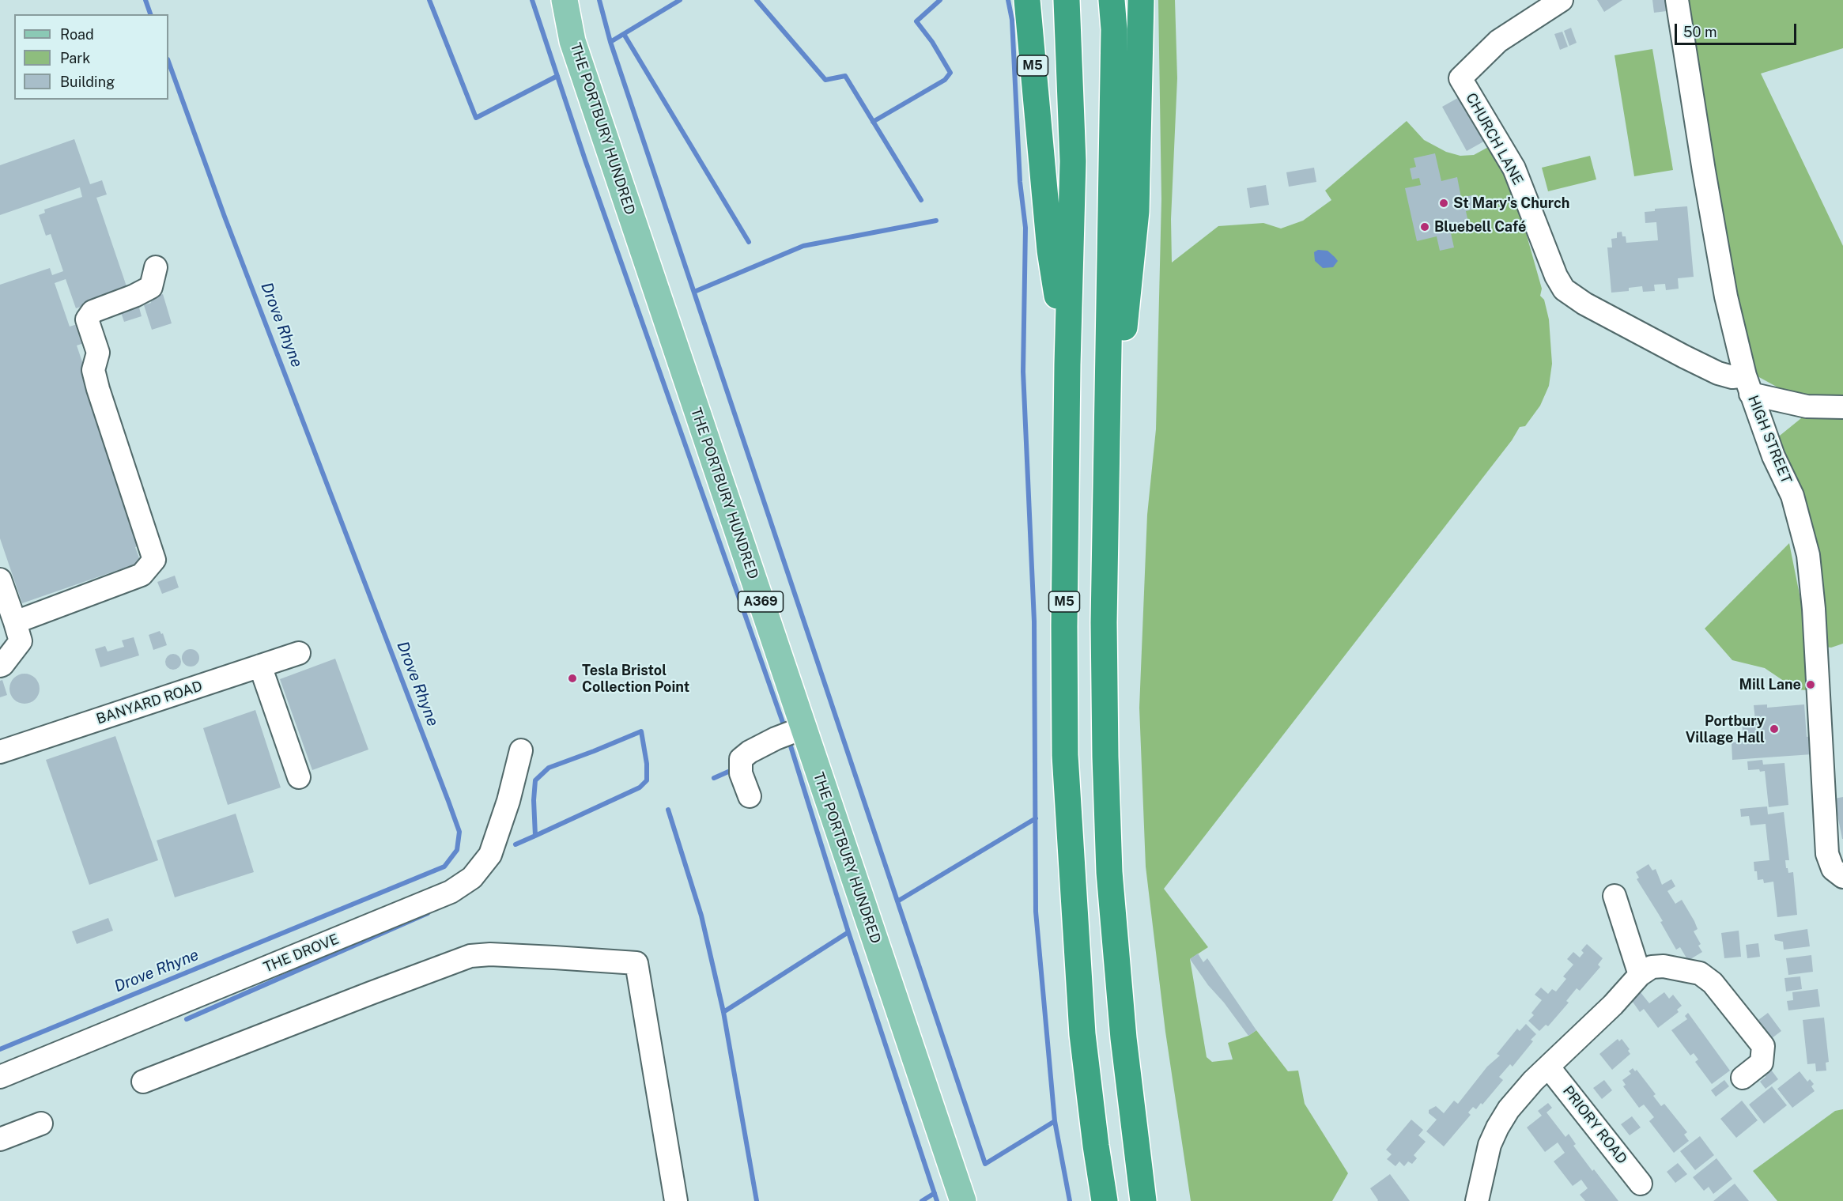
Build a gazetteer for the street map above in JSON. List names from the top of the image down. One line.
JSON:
{"streets":{"highway":["M5"],"main road":["THE PORTBURY HUNDRED","A369"],"street":["CHURCH LANE","HIGH STREET","BANYARD ROAD","THE DROVE","PRIORY ROAD"]},"crossings":[["CHURCH LANE","HIGH STREET"]],"water":["Drove Rhyne"],"places":["St Mary's Church","Bluebell Café","Tesla Bristol Collection Point","Mill Lane","Portbury Village Hall"],"legend":["Road","Park","Building"],"scale_bar":"50 m"}
